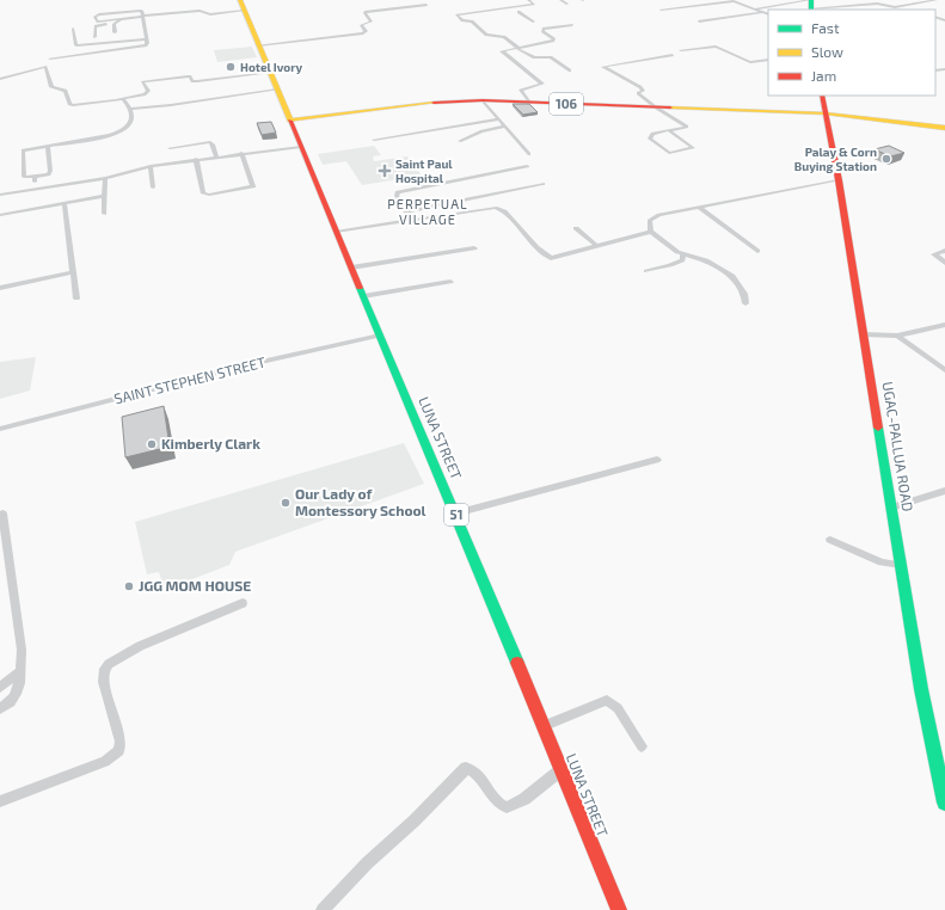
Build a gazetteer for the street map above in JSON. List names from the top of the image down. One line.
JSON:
{"streets":{"main road":["106","LUNA STREET","UGAC-PALLUA ROAD","51"],"street":["SAINT STEPHEN STREET"]},"crossings":[["106","LUNA STREET"],["106","UGAC-PALLUA ROAD"],["SAINT STEPHEN STREET","LUNA STREET"],["LUNA STREET","51"]],"districts":["PERPETUAL VILLAGE"],"places":{"other":["Hotel Ivory","Palay & Corn Buying Station","Kimberly Clark","Our Lady of Montessory School","JGG MOM HOUSE"],"health":["Saint Paul Hospital"]},"legend":["Fast","Slow","Jam"]}
